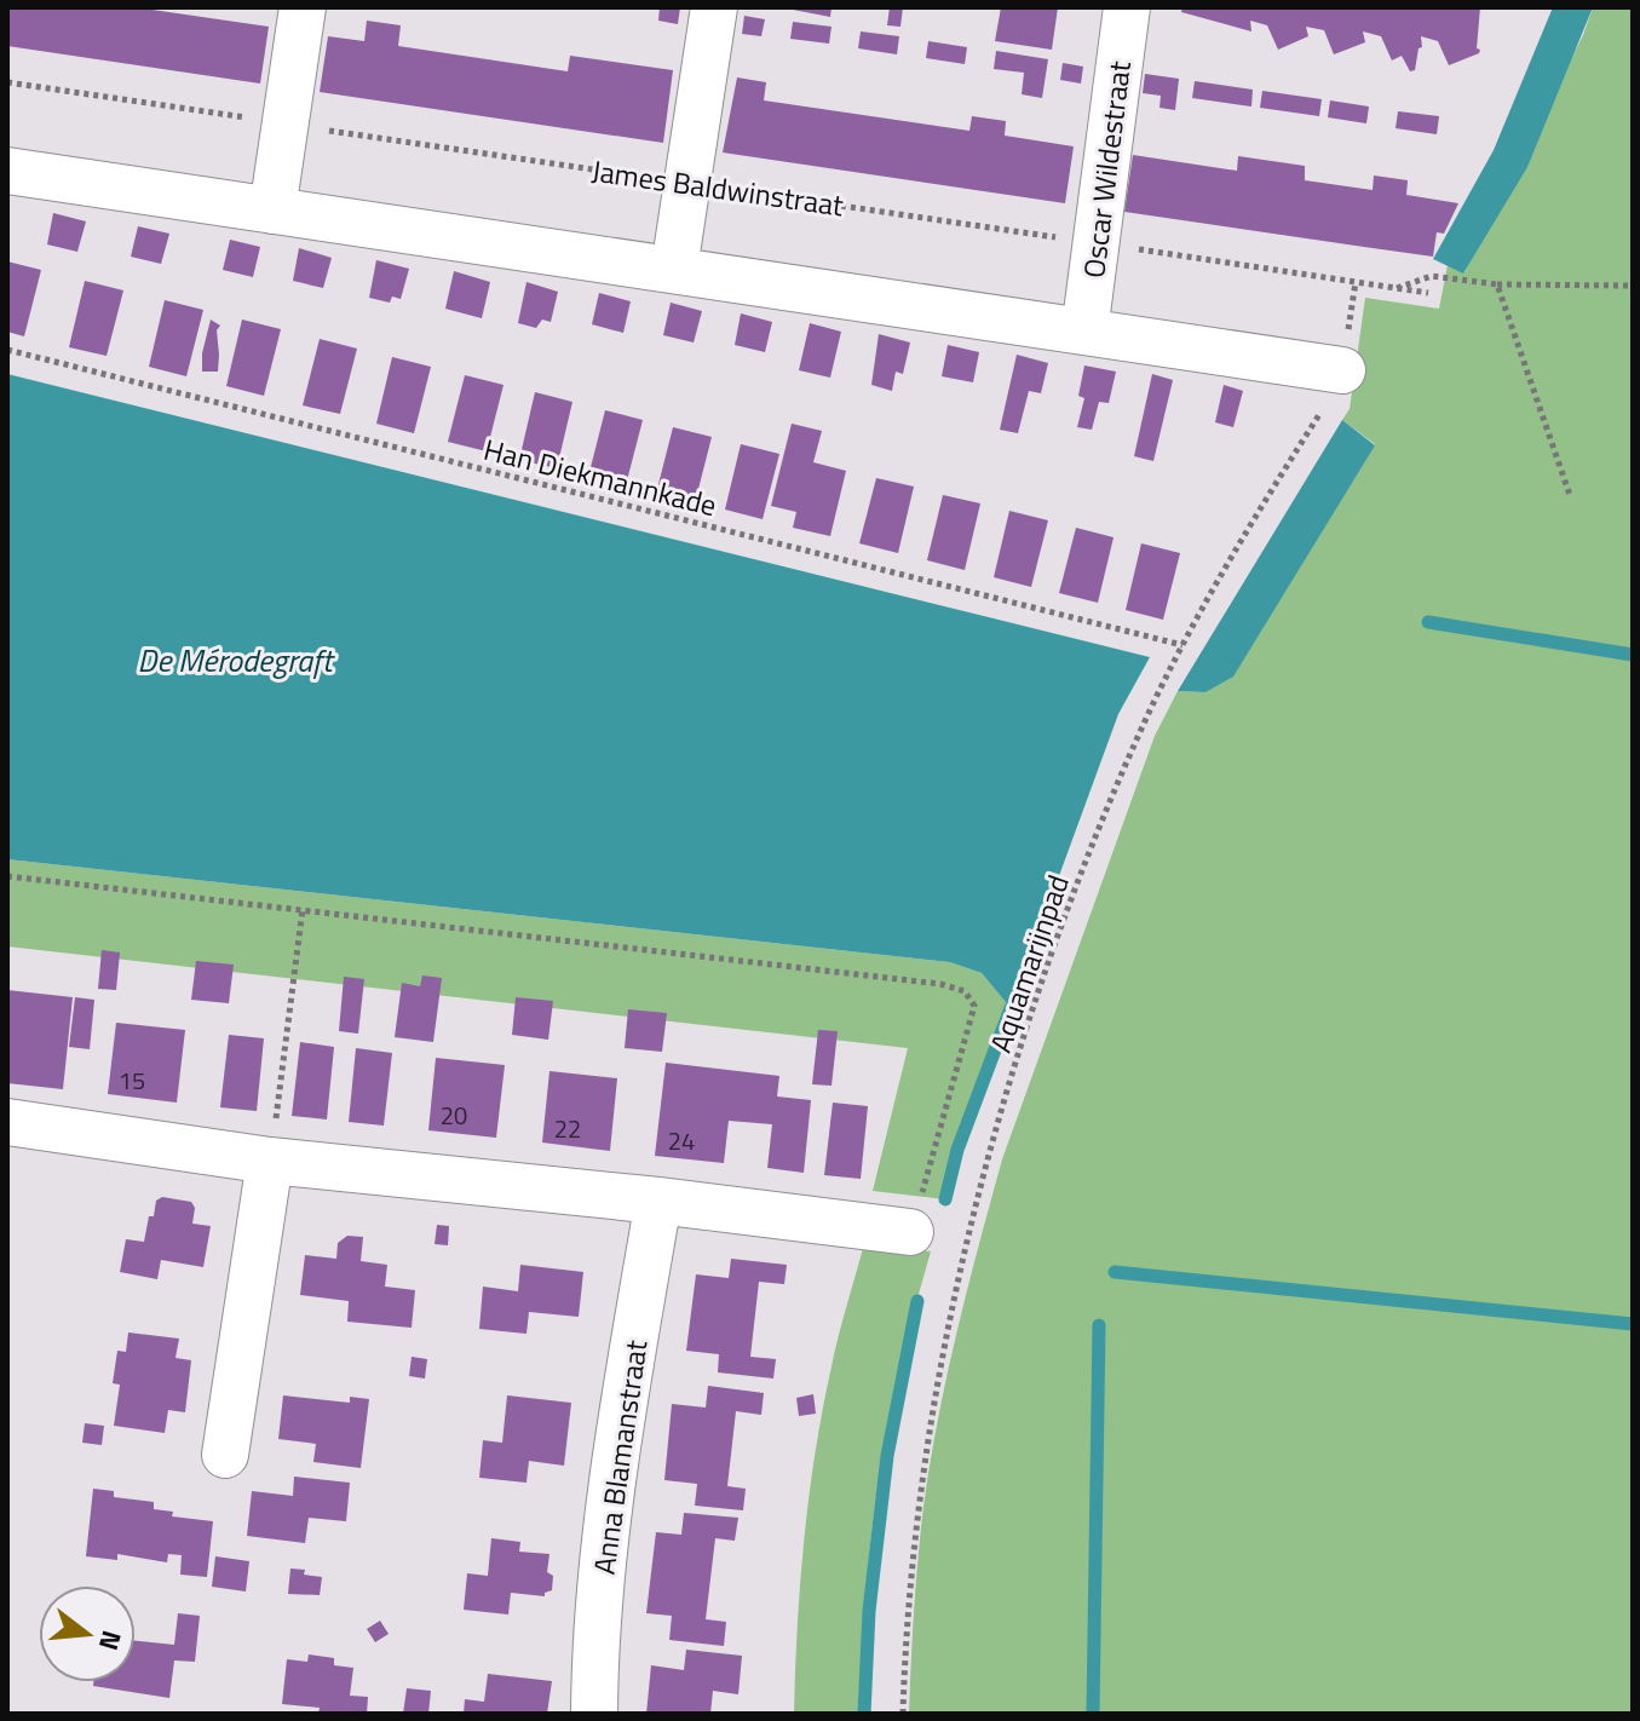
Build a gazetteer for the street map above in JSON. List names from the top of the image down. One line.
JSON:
{"streets":{"street":["Oscar Wildestraat","Anna Blamanstraat"],"path":["James Baldwinstraat","Han Diekmannkade","Aquamarijnpad"]},"crossings":[["Oscar Wildestraat","James Baldwinstraat"],["James Baldwinstraat","Aquamarijnpad"],["Han Diekmannkade","Aquamarijnpad"]],"water":["De Mérodegraft"],"house_numbers":["15","20","22","24"],"north":"right"}
